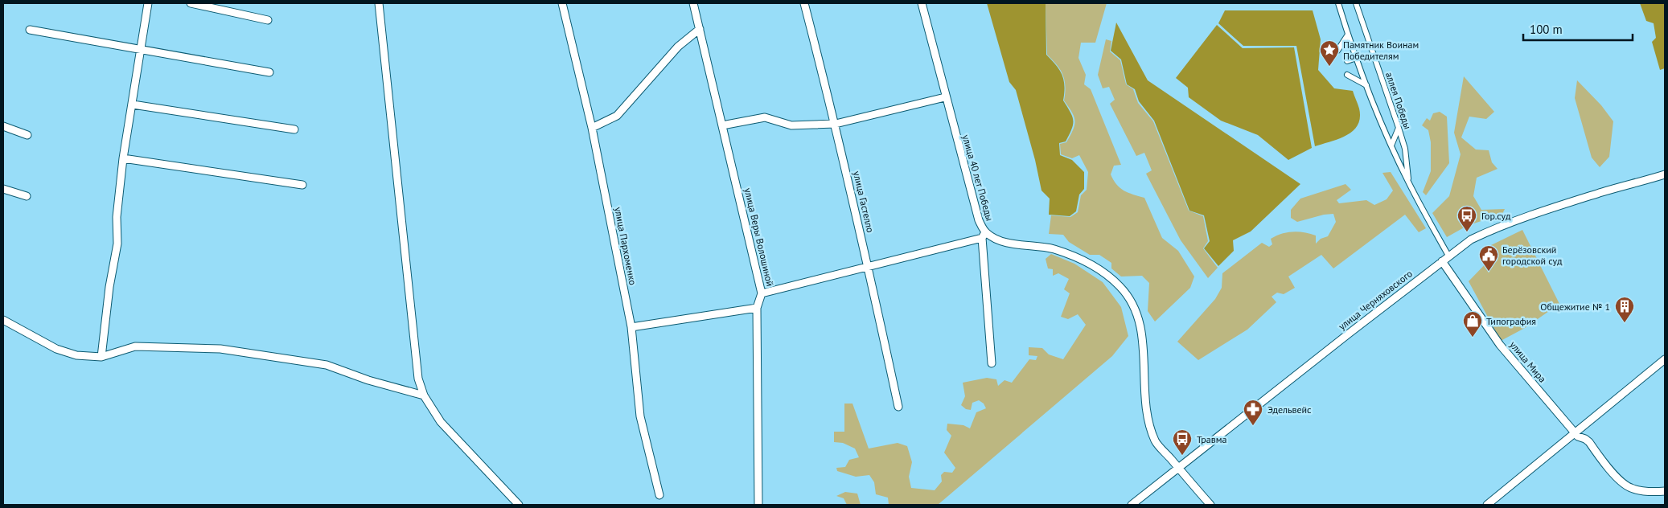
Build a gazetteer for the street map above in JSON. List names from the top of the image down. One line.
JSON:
{"streets":{"street":["аллея Победы","улица 40 лет Победы","улица Гастелло","улица Веры Волошиной","улица Пархоменко","улица Черняховского","улица Мира"]},"crossings":[["улица 40 лет Победы","улица Черняховского"],["улица Черняховского","улица Мира"]],"places":{"place":["Памятник Воинам Победителям"],"bus stop":["Гор.суд","Травма"],"public building":["Берёзовский городской суд"],"building":["Общежитие № 1"],"shop":["Типография"],"pharmacy":["Эдельвейс"]},"scale_bar":"100 m"}
